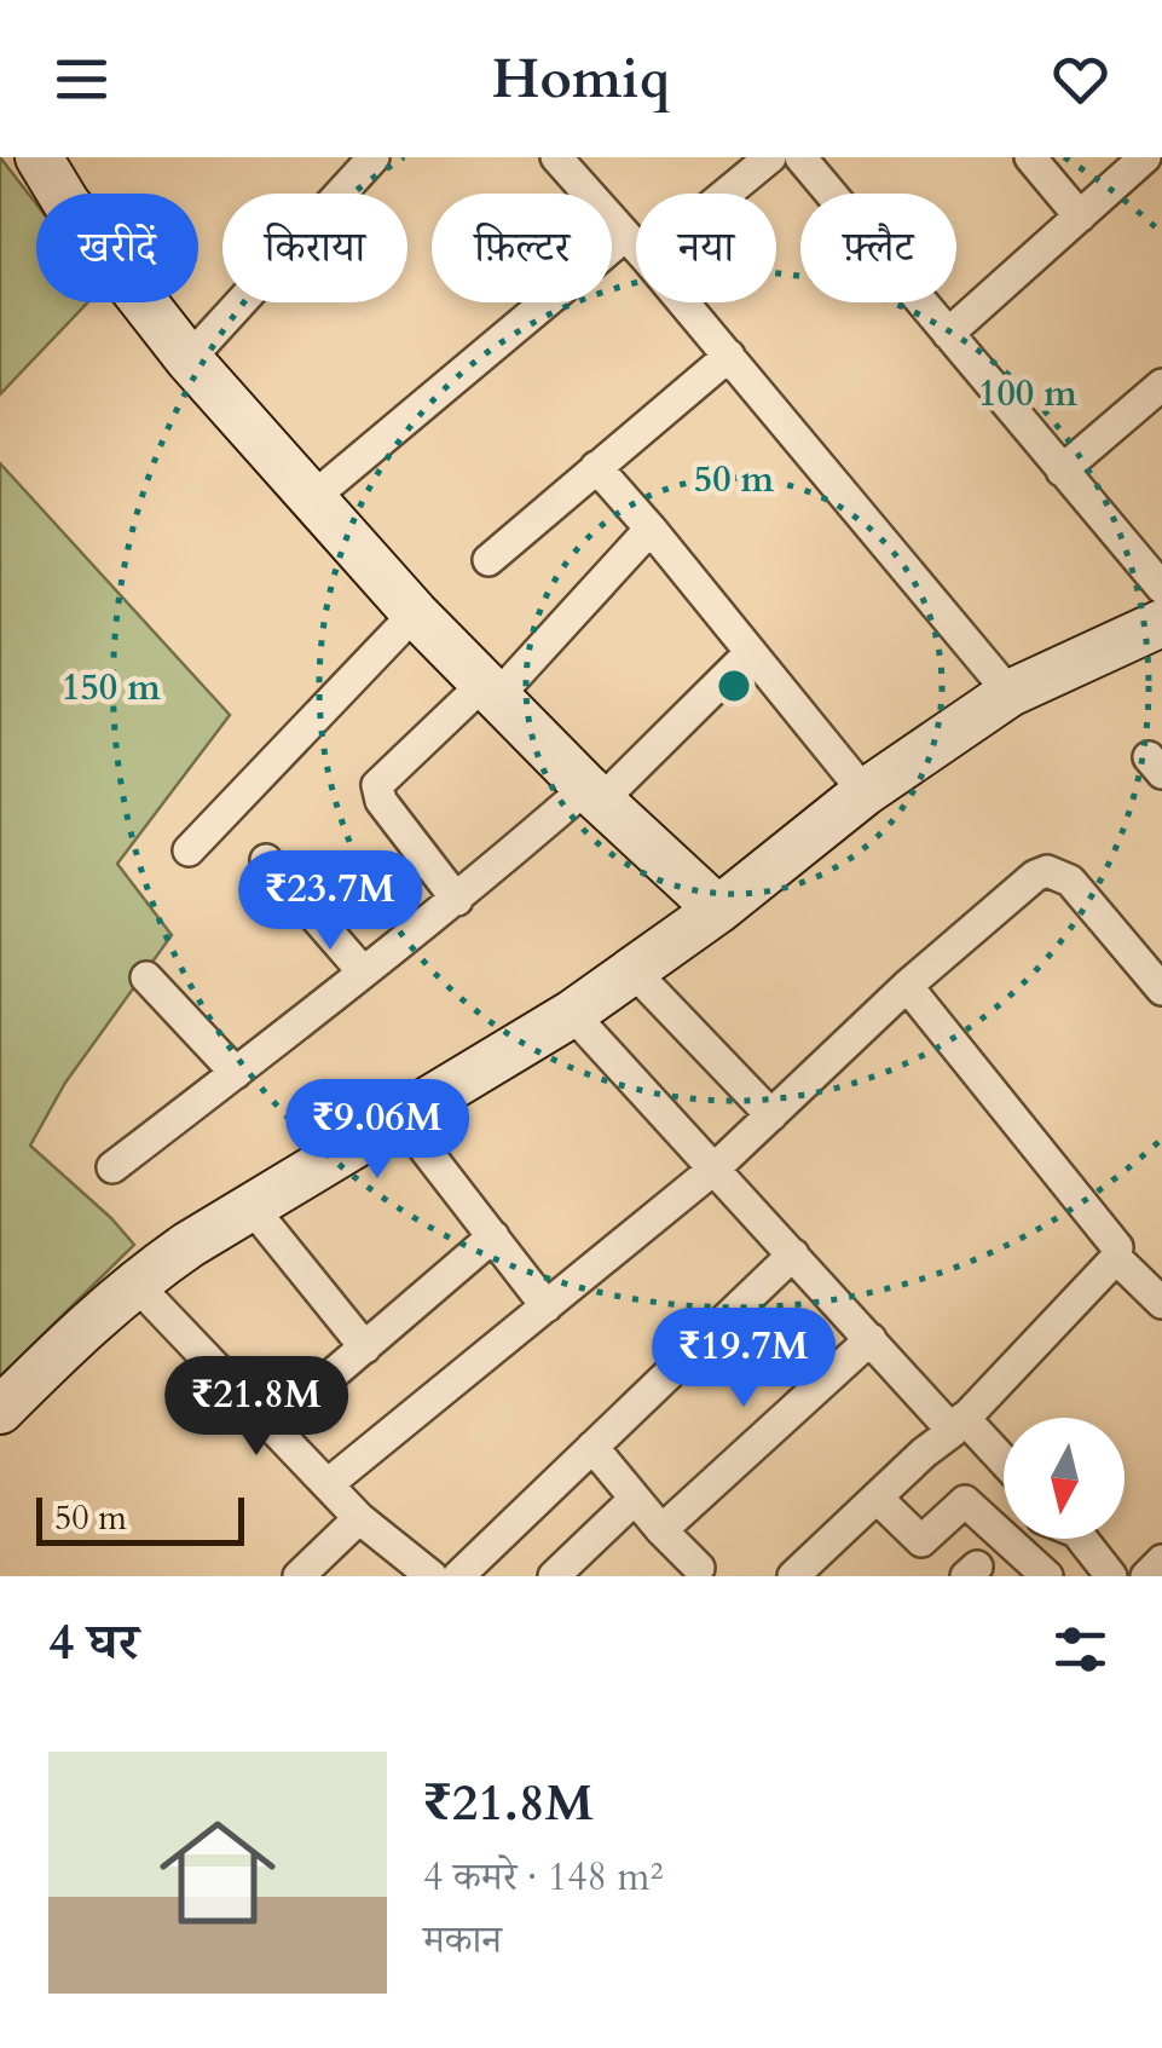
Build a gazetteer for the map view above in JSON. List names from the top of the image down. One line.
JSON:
{"scale_bar":"50 m","north":"bottom","page":{"header":"Homiq","chip":["खरीदें","किराया","फ़िल्टर","नया","फ़्लैट"],"price":["₹23.7M","₹9.06M","₹19.7M","₹21.8M"],"scale":"50 m","heading":"4 घर","list":[{"name":"₹21.8M","note":"4 कमरे · 148 m² · मकान"}]},"rings":["100 m","50 m","150 m"]}
